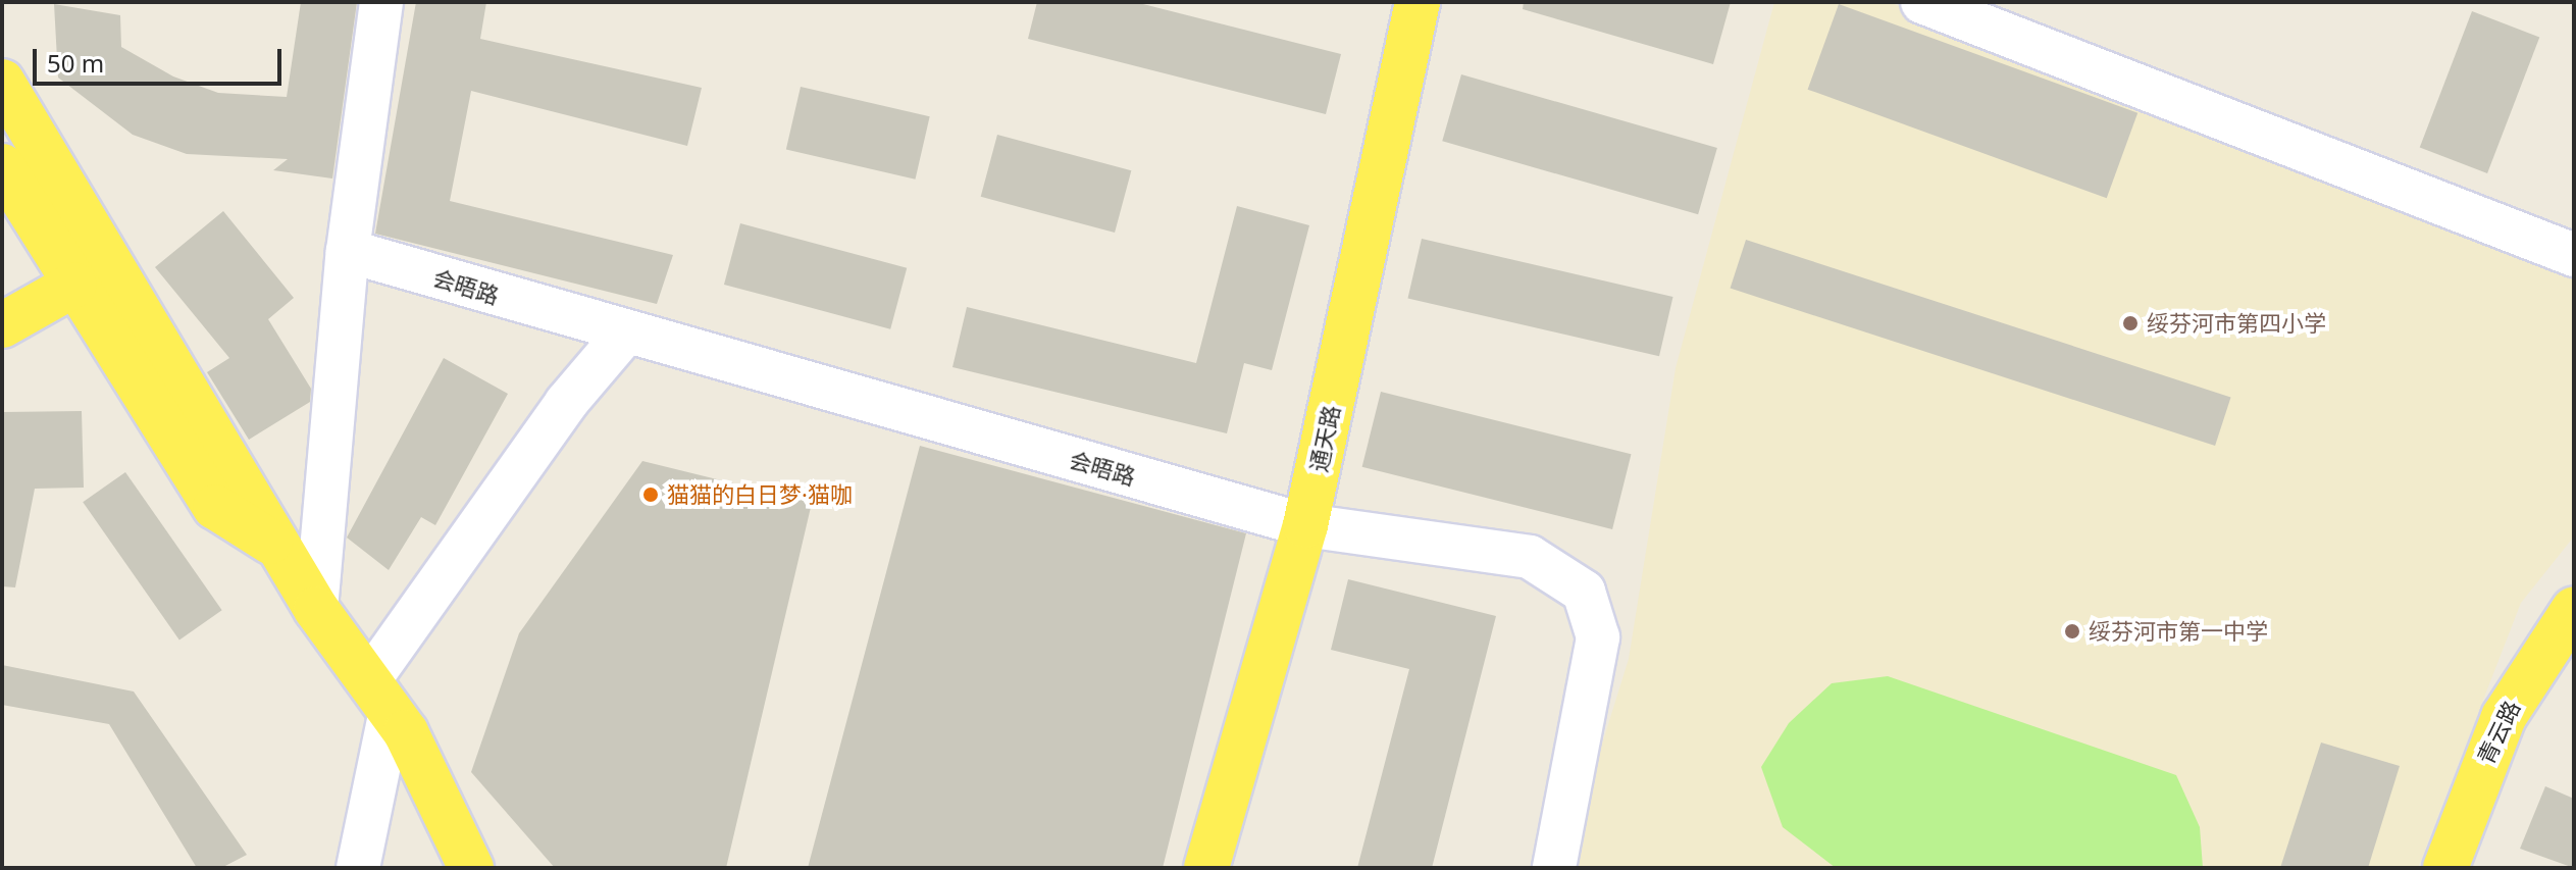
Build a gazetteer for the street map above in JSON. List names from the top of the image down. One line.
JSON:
{"streets":{"main road":["通天路","青云路"],"street":["会晤路"]},"crossings":[["会晤路","通天路"]],"places":["绥芬河市第四小学","猫猫的白日梦·猫咖","绥芬河市第一中学"],"scale_bar":"50 m"}
